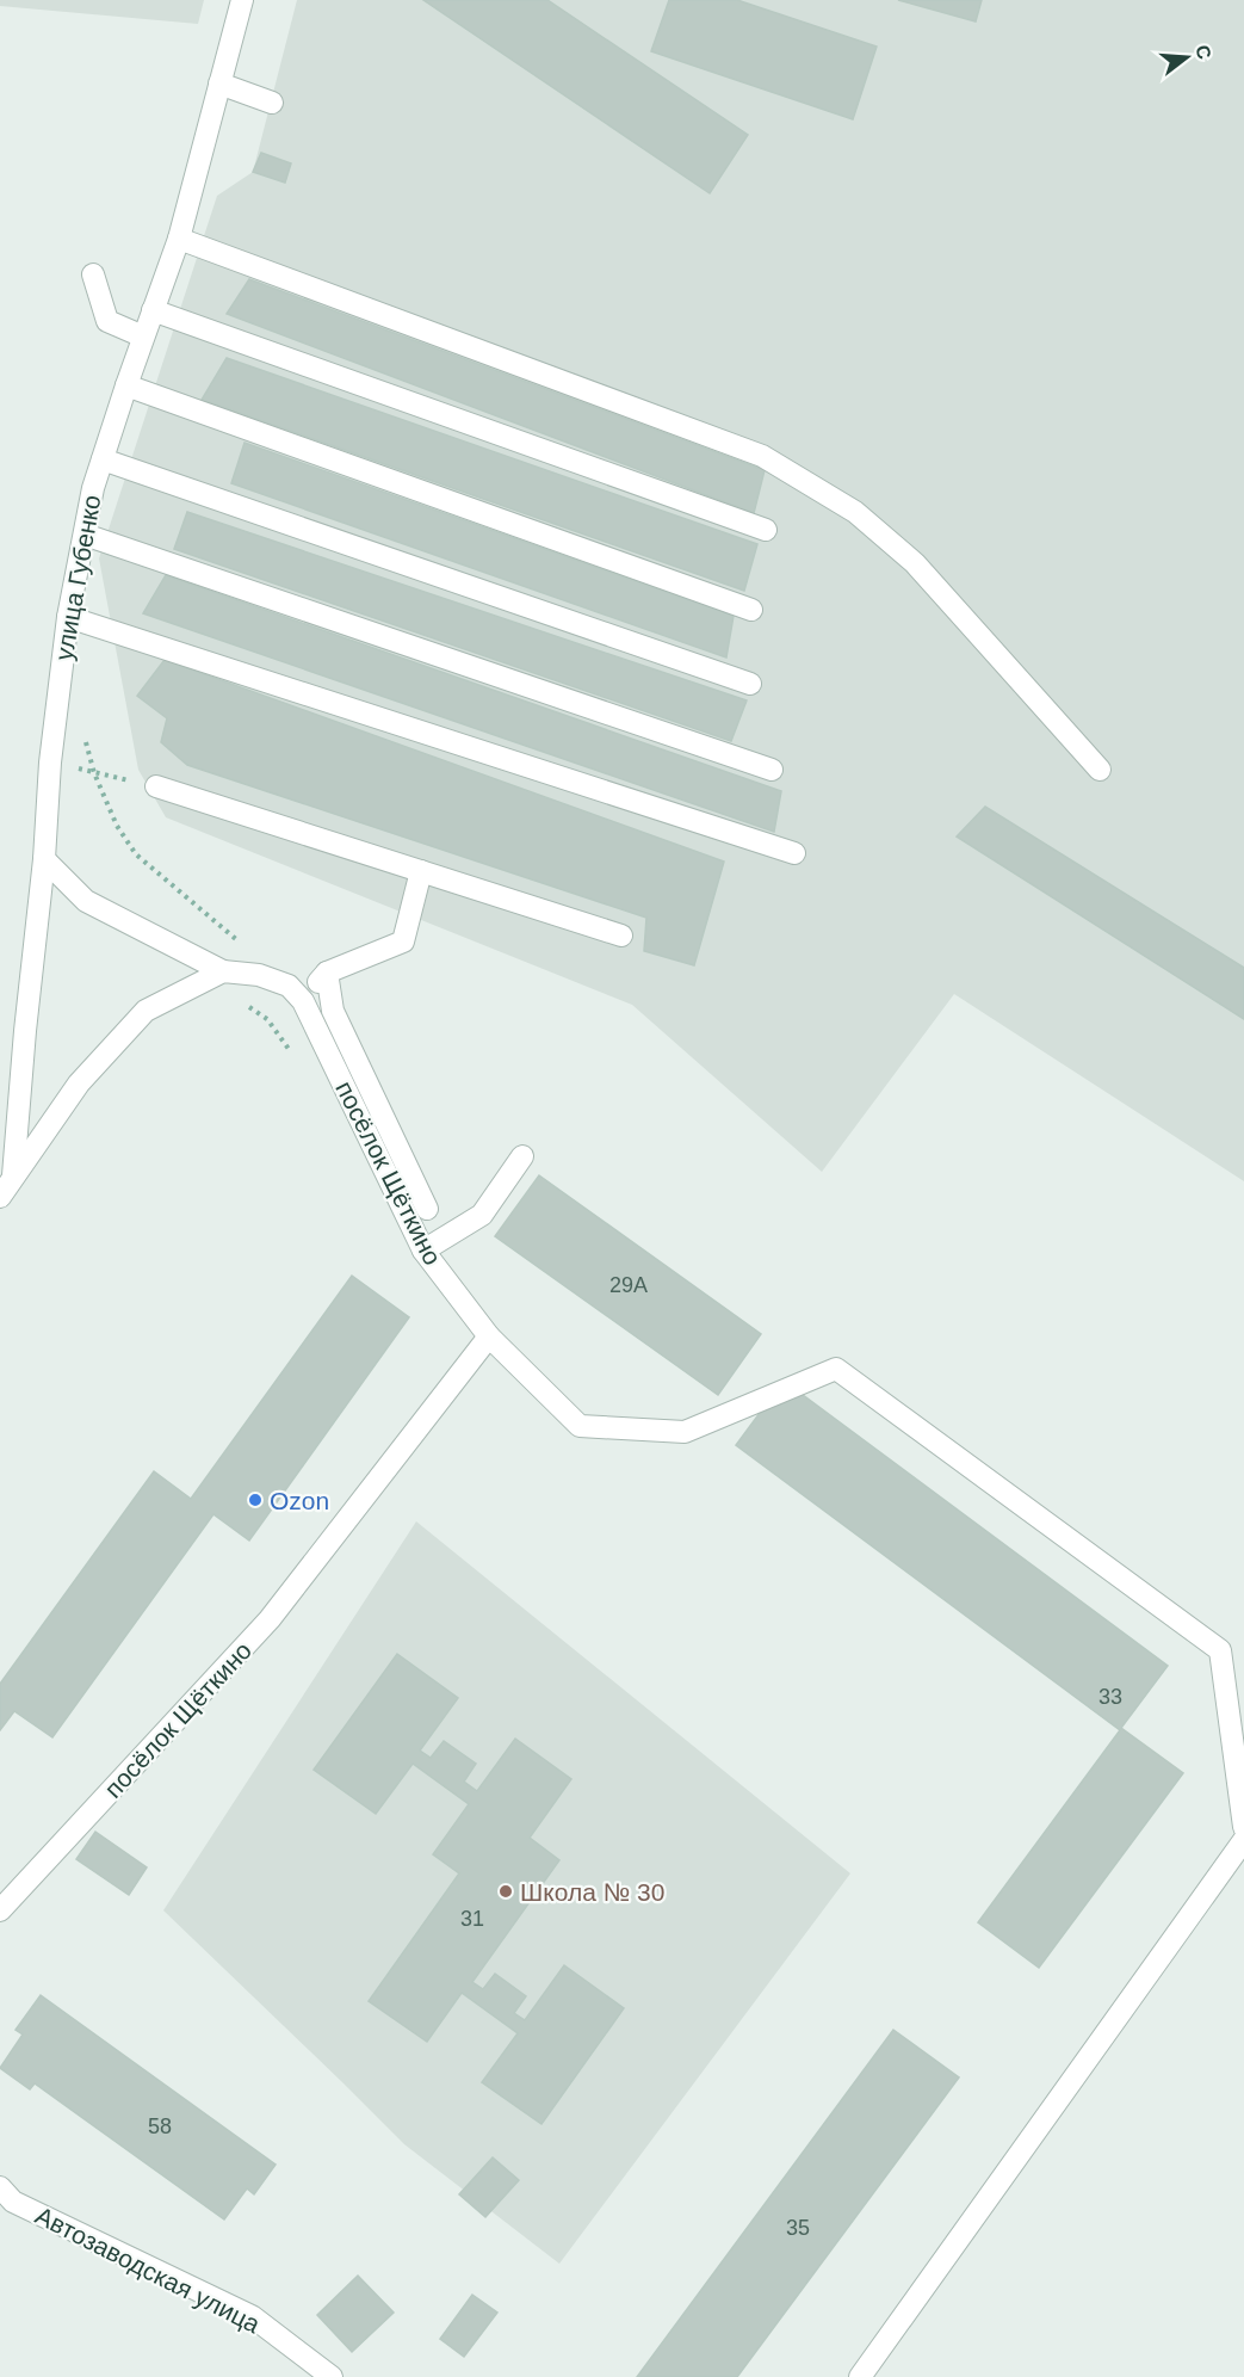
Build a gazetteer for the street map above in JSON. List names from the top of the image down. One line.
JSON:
{"streets":{"street":["улица Губенко","посёлок Щёткино","Автозаводская улица"]},"places":["Ozon","Школа № 30"],"house_numbers":["29А","33","31","58","35"],"north":"right"}
